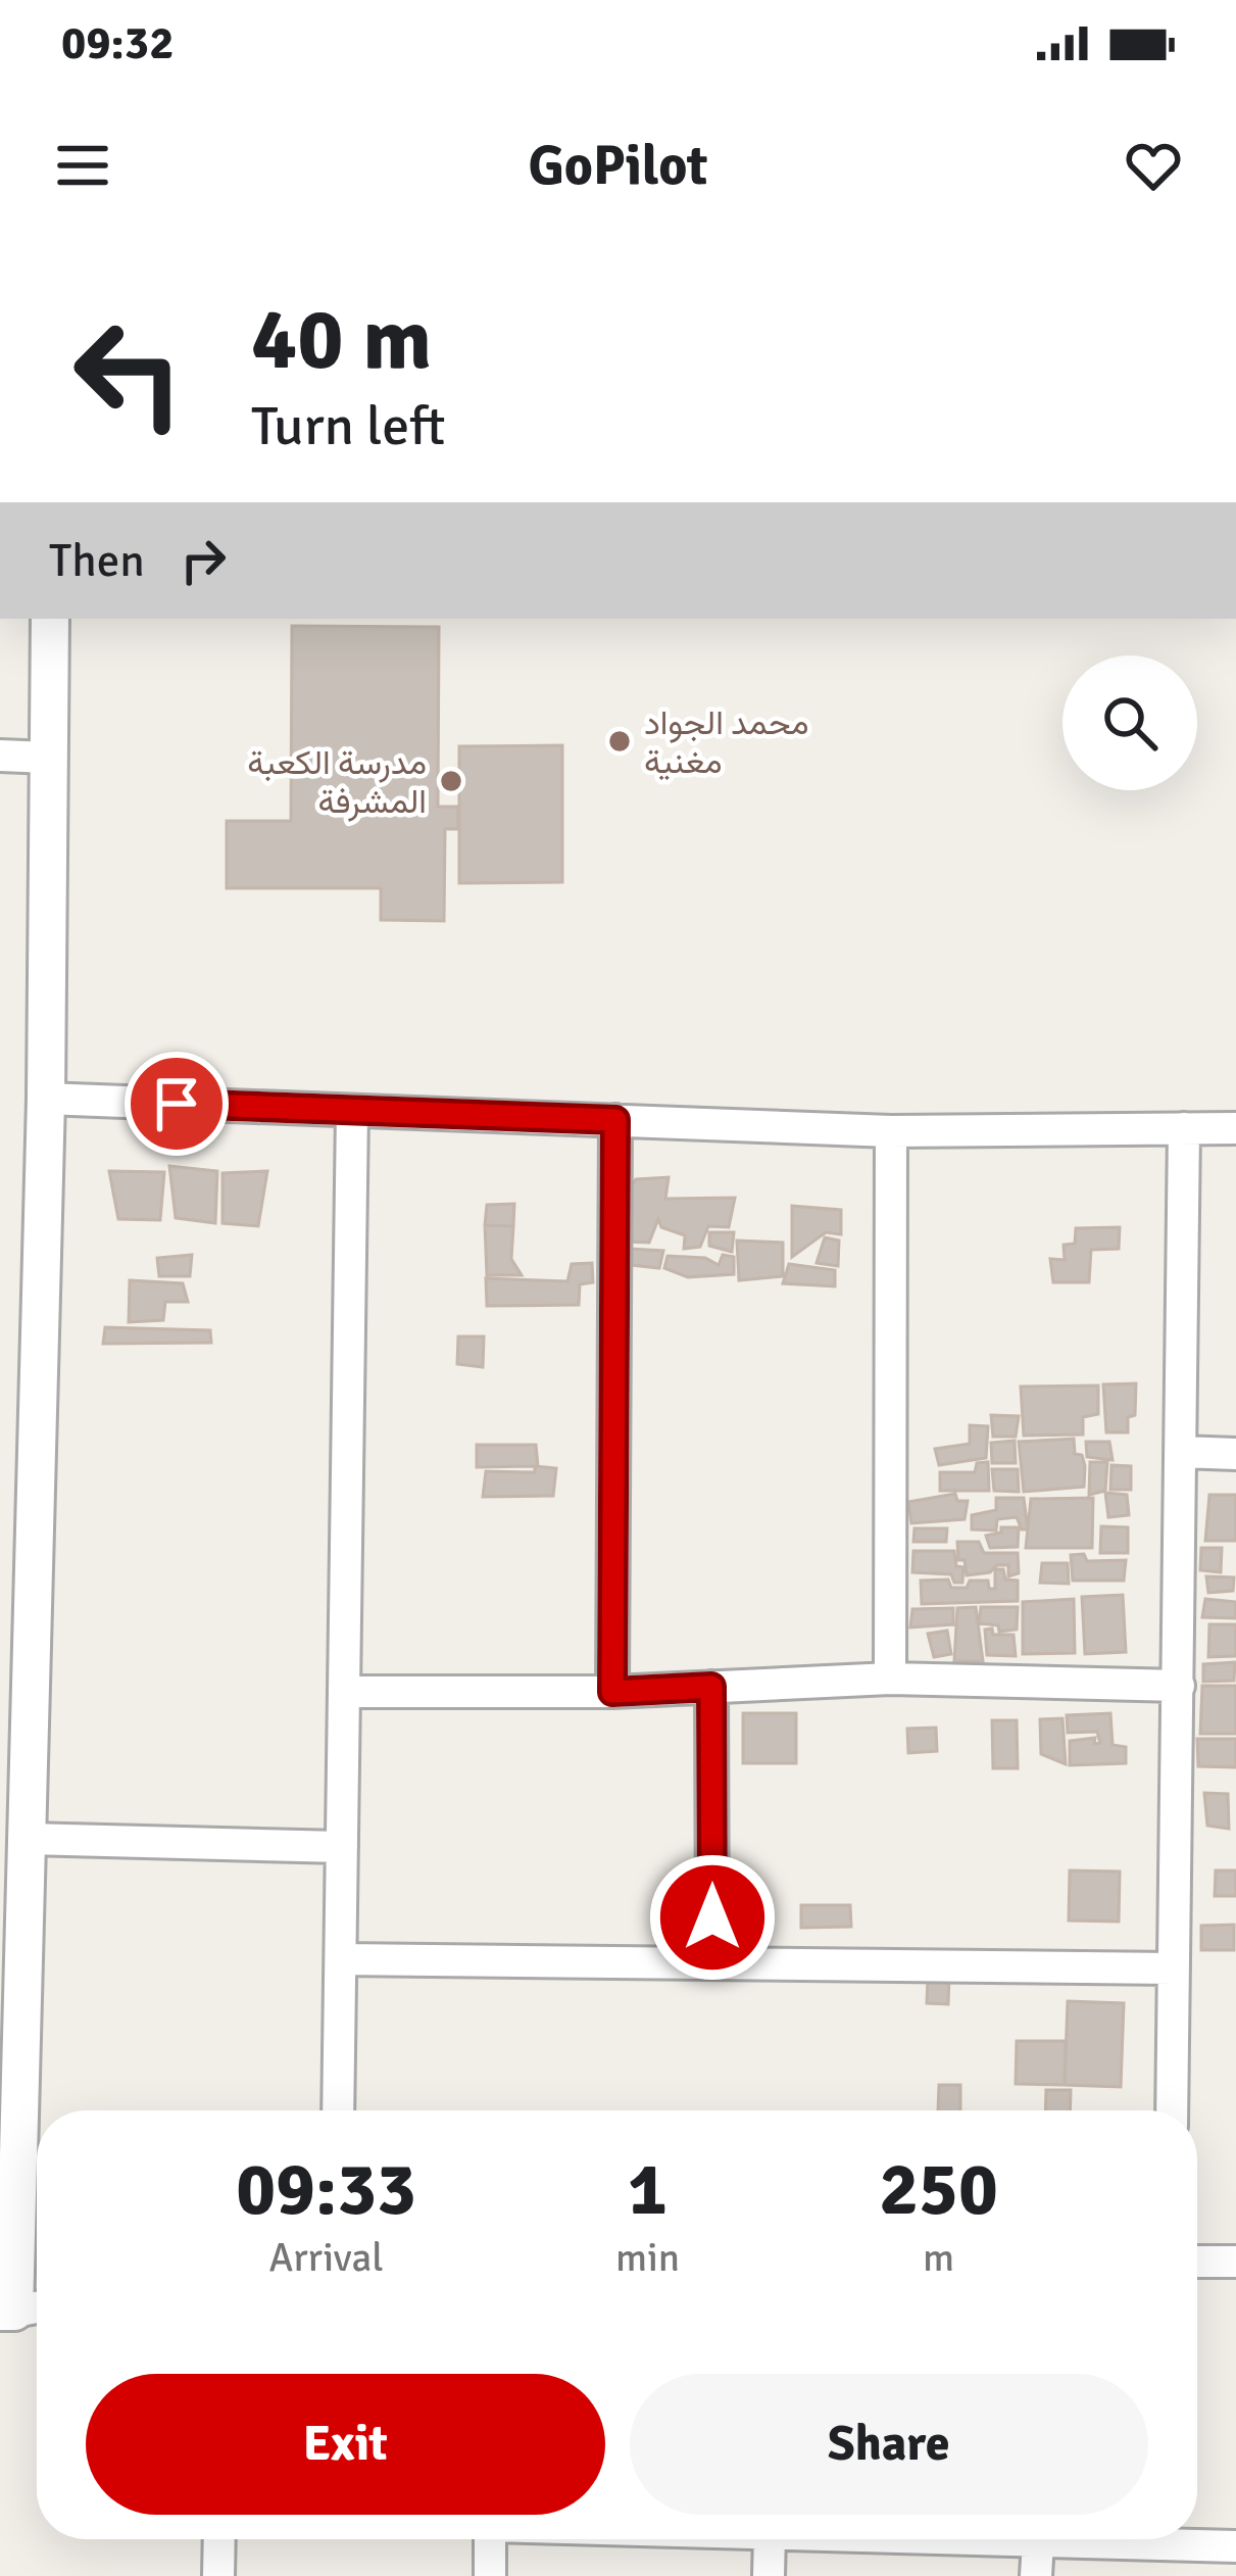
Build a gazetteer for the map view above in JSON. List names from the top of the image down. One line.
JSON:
{"places":["محمد الجواد مغنية","مدرسة الكعبة المشرفة"],"page":{"status":"09:32","header":"GoPilot","turn":["40 m","Turn left"],"then":"Then","eta":["09:33","Arrival","1","min","250","m"],"buttons":["Exit","Share"]}}
